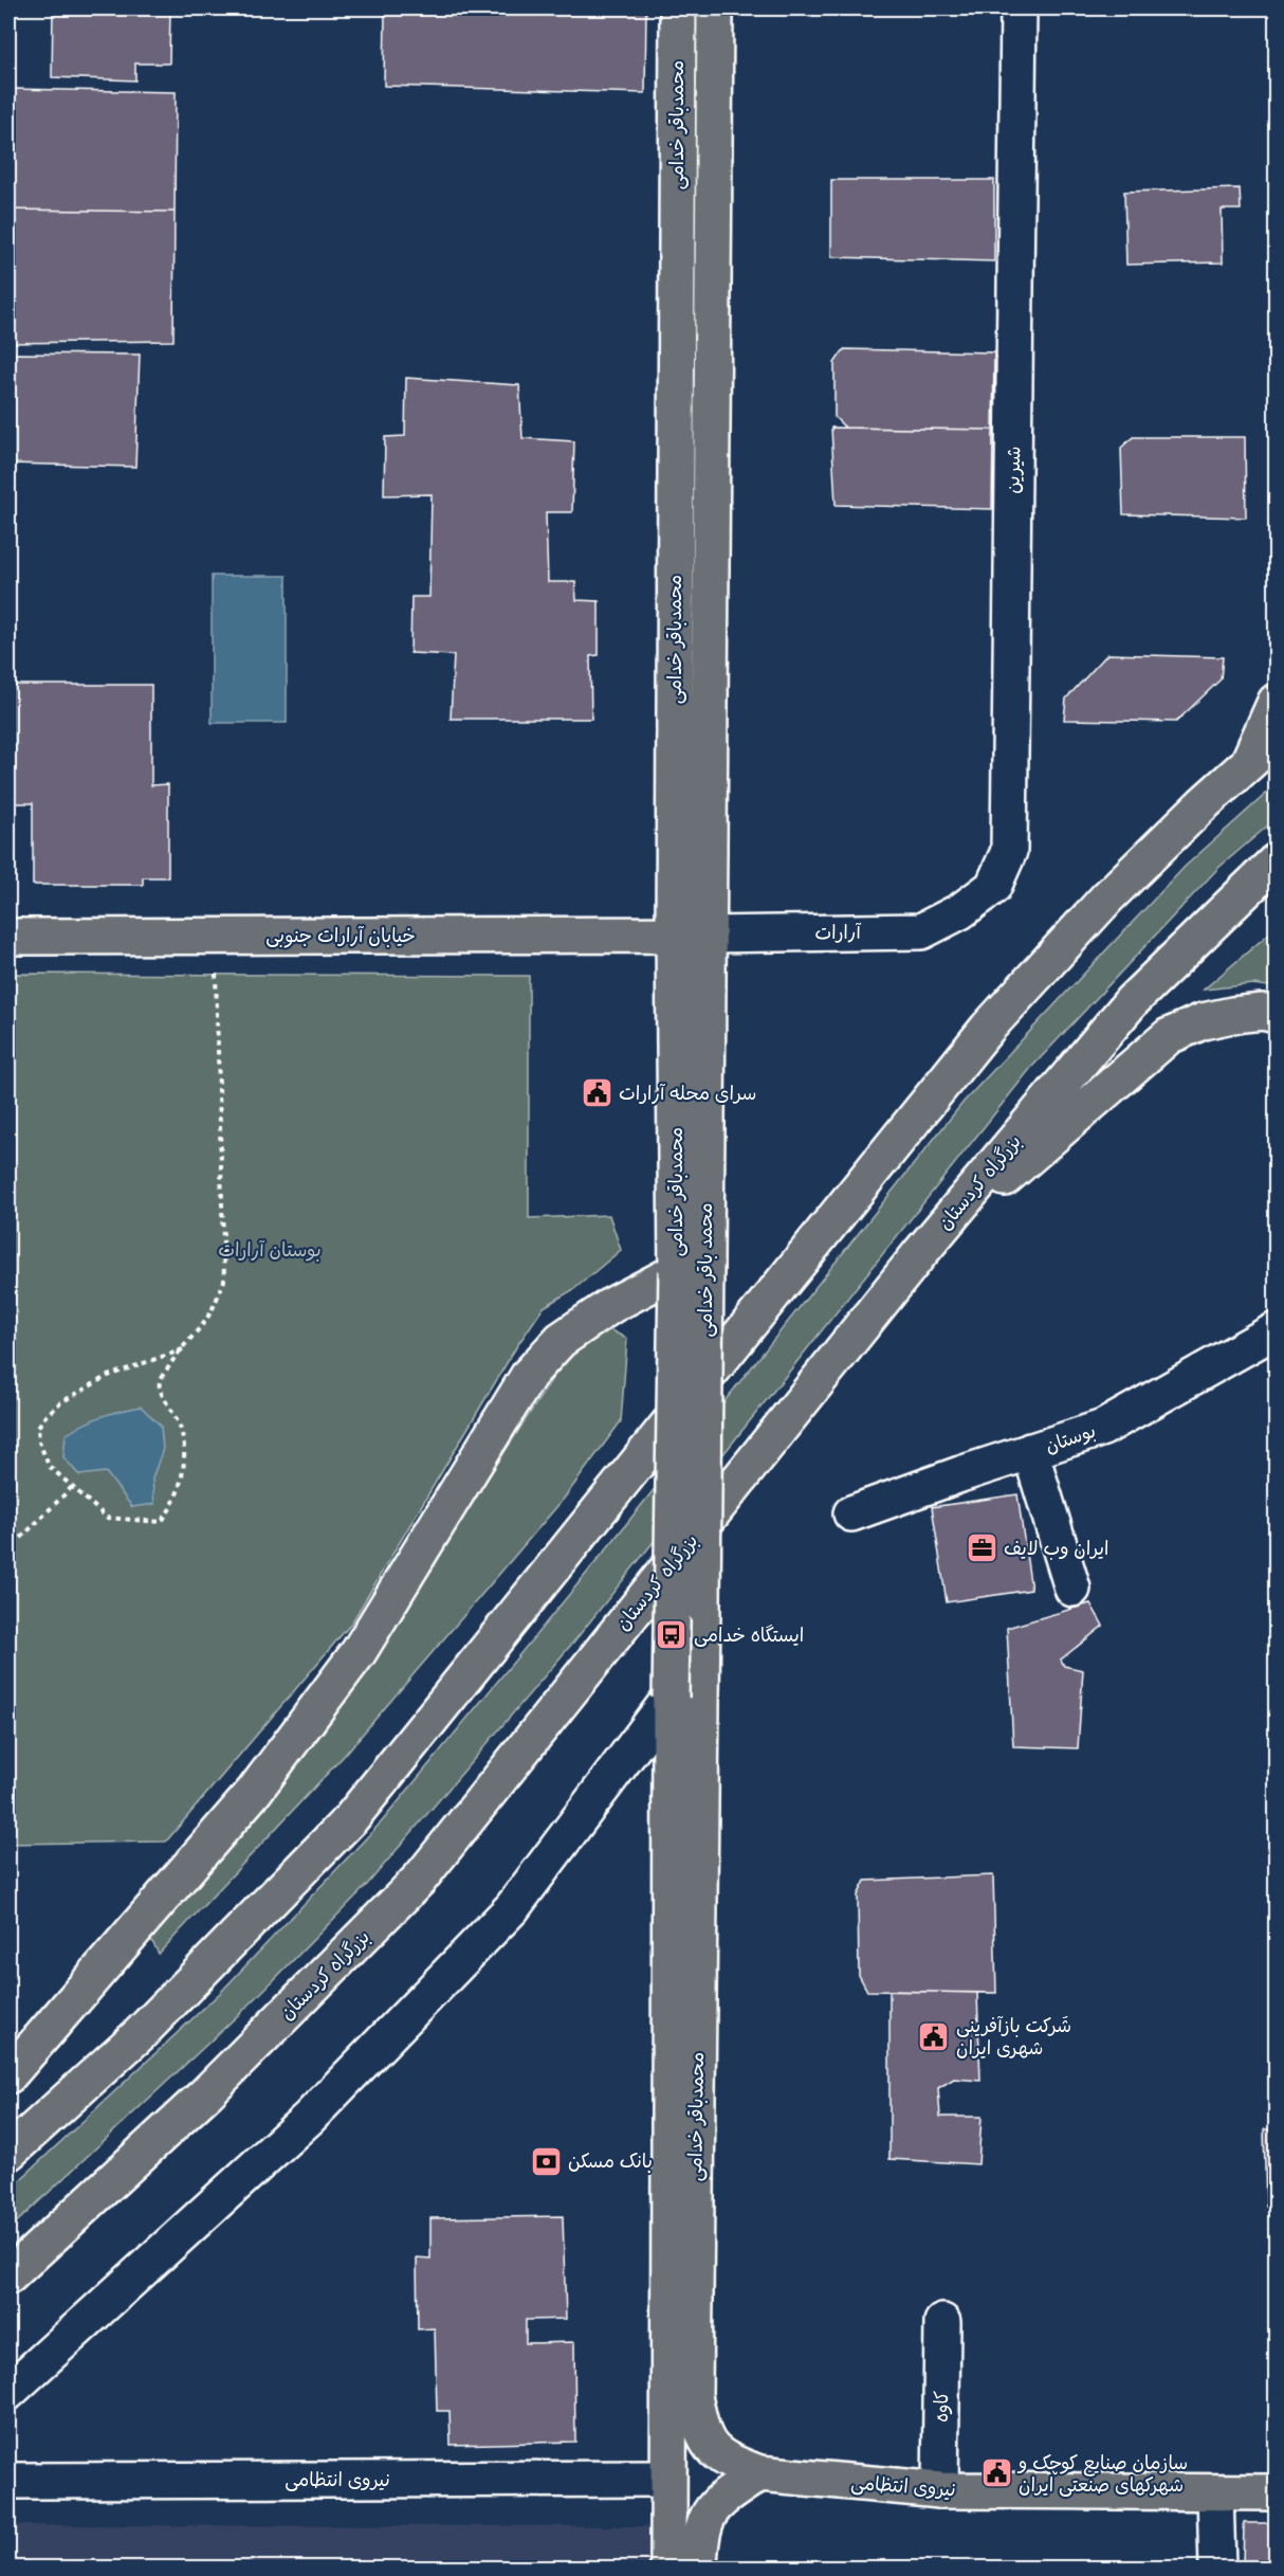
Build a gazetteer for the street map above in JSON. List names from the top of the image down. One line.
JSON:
{"streets":{"main road":["محمدباقر خدامی","خیابان آرارات جنوبی","بزرگراه کردستان","محمد باقر خدامی","نیروی انتظامی"],"street":["شیرین","آرارات","بوستان","کاوه"]},"crossings":[["محمدباقر خدامی","آرارات"],["محمدباقر خدامی","خیابان آرارات جنوبی"],["محمدباقر خدامی","محمد باقر خدامی"],["محمدباقر خدامی","نیروی انتظامی"],["شیرین","آرارات"],["آرارات","خیابان آرارات جنوبی"],["آرارات","محمد باقر خدامی"],["خیابان آرارات جنوبی","محمد باقر خدامی"],["کاوه","نیروی انتظامی"]],"parks":["بوستان آرارات"],"places":{"public building":["سرای محله آرارات","شَرکت بازآفرینی شهری ایران","سازمان صنایع کوچک و شهرکهای صنعتی ایران"],"office":["ایران وب لایف"],"bus stop":["ایستگاه خدامی"],"bank":["بانک مسکن"]}}
